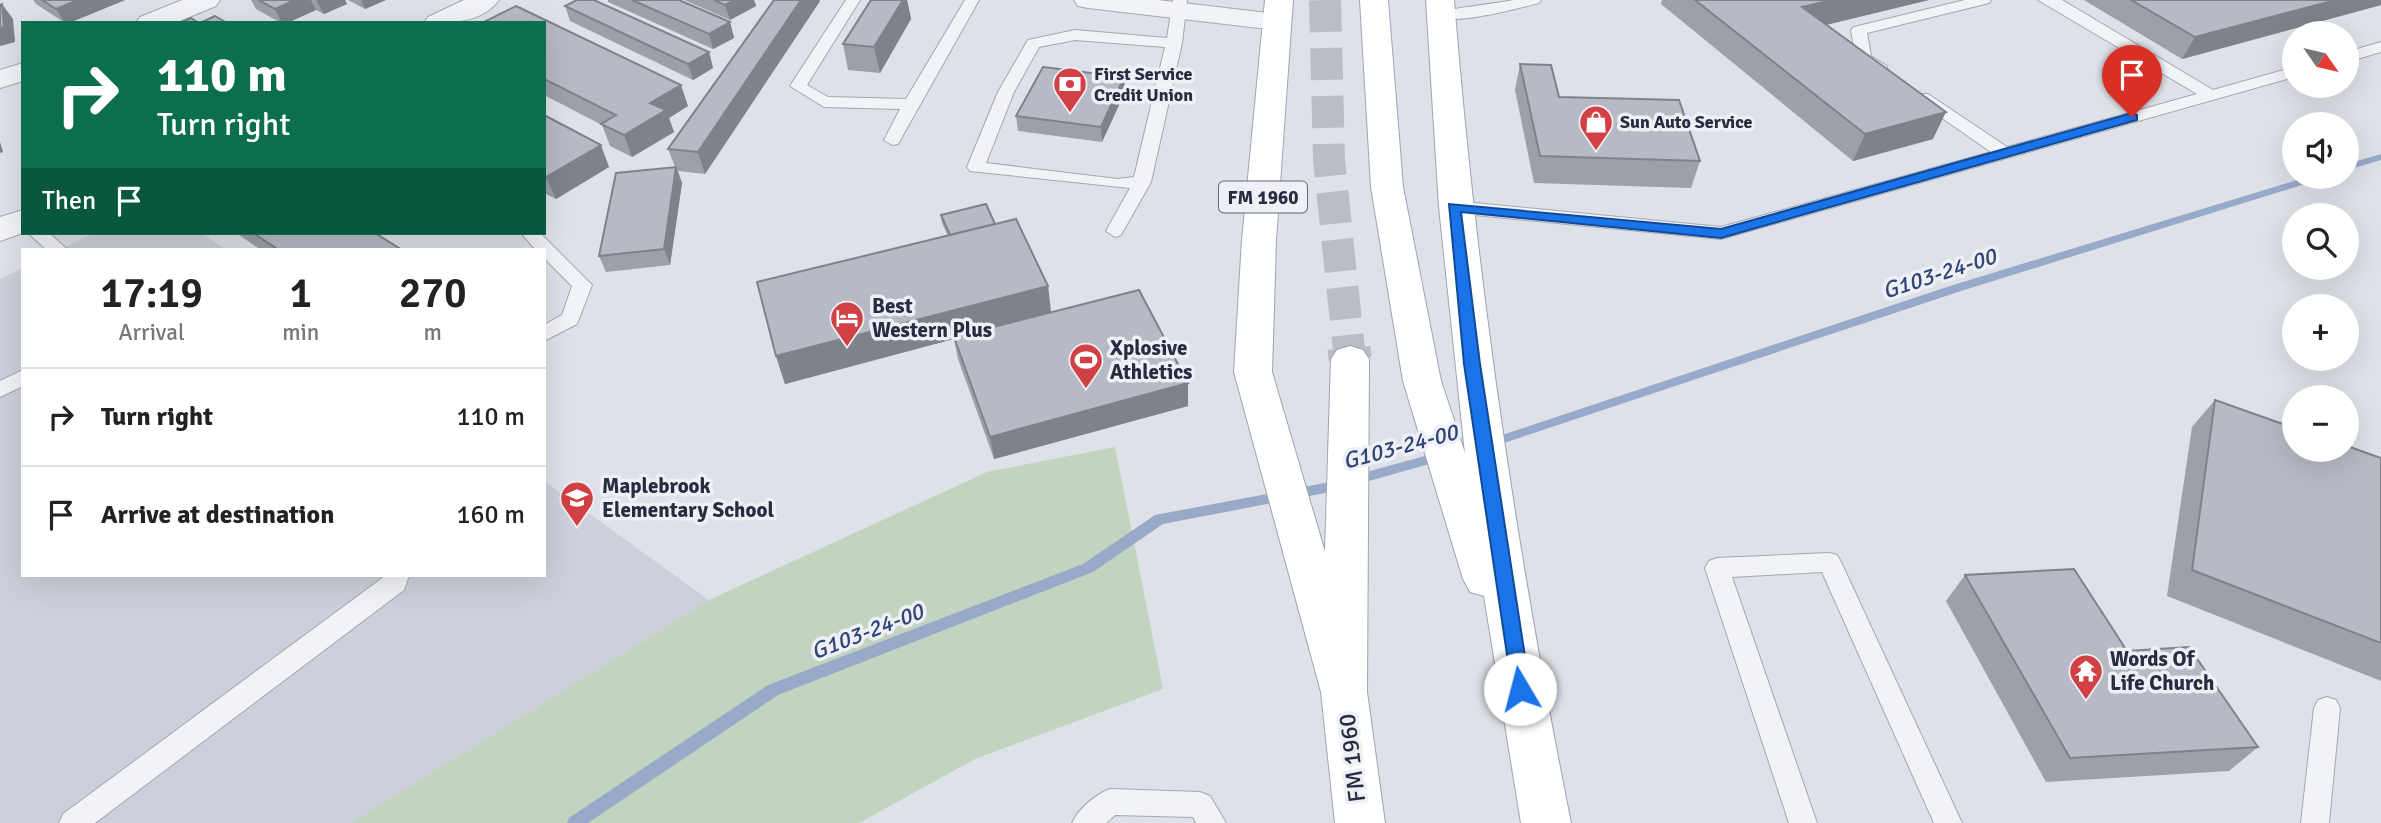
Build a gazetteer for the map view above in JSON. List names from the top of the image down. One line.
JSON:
{"streets":{"main road":["FM 1960"]},"water":["G103-24-00"],"places":{"bank":["First Service Credit Union"],"shop":["Sun Auto Service"],"hotel":["Best Western Plus"],"sports":["Xplosive Athletics"],"school or university":["Maplebrook Elementary School"],"temple":["Words Of Life Church"]},"north":"bottom right","page":{"map_buttons":["+","−"],"turn":["110 m","Turn right"],"then":"Then","eta":["17:19","Arrival","1","min","270","m"],"list":[{"name":"Turn right","value":"110 m"},{"name":"Arrive at destination","value":"160 m"}]}}
